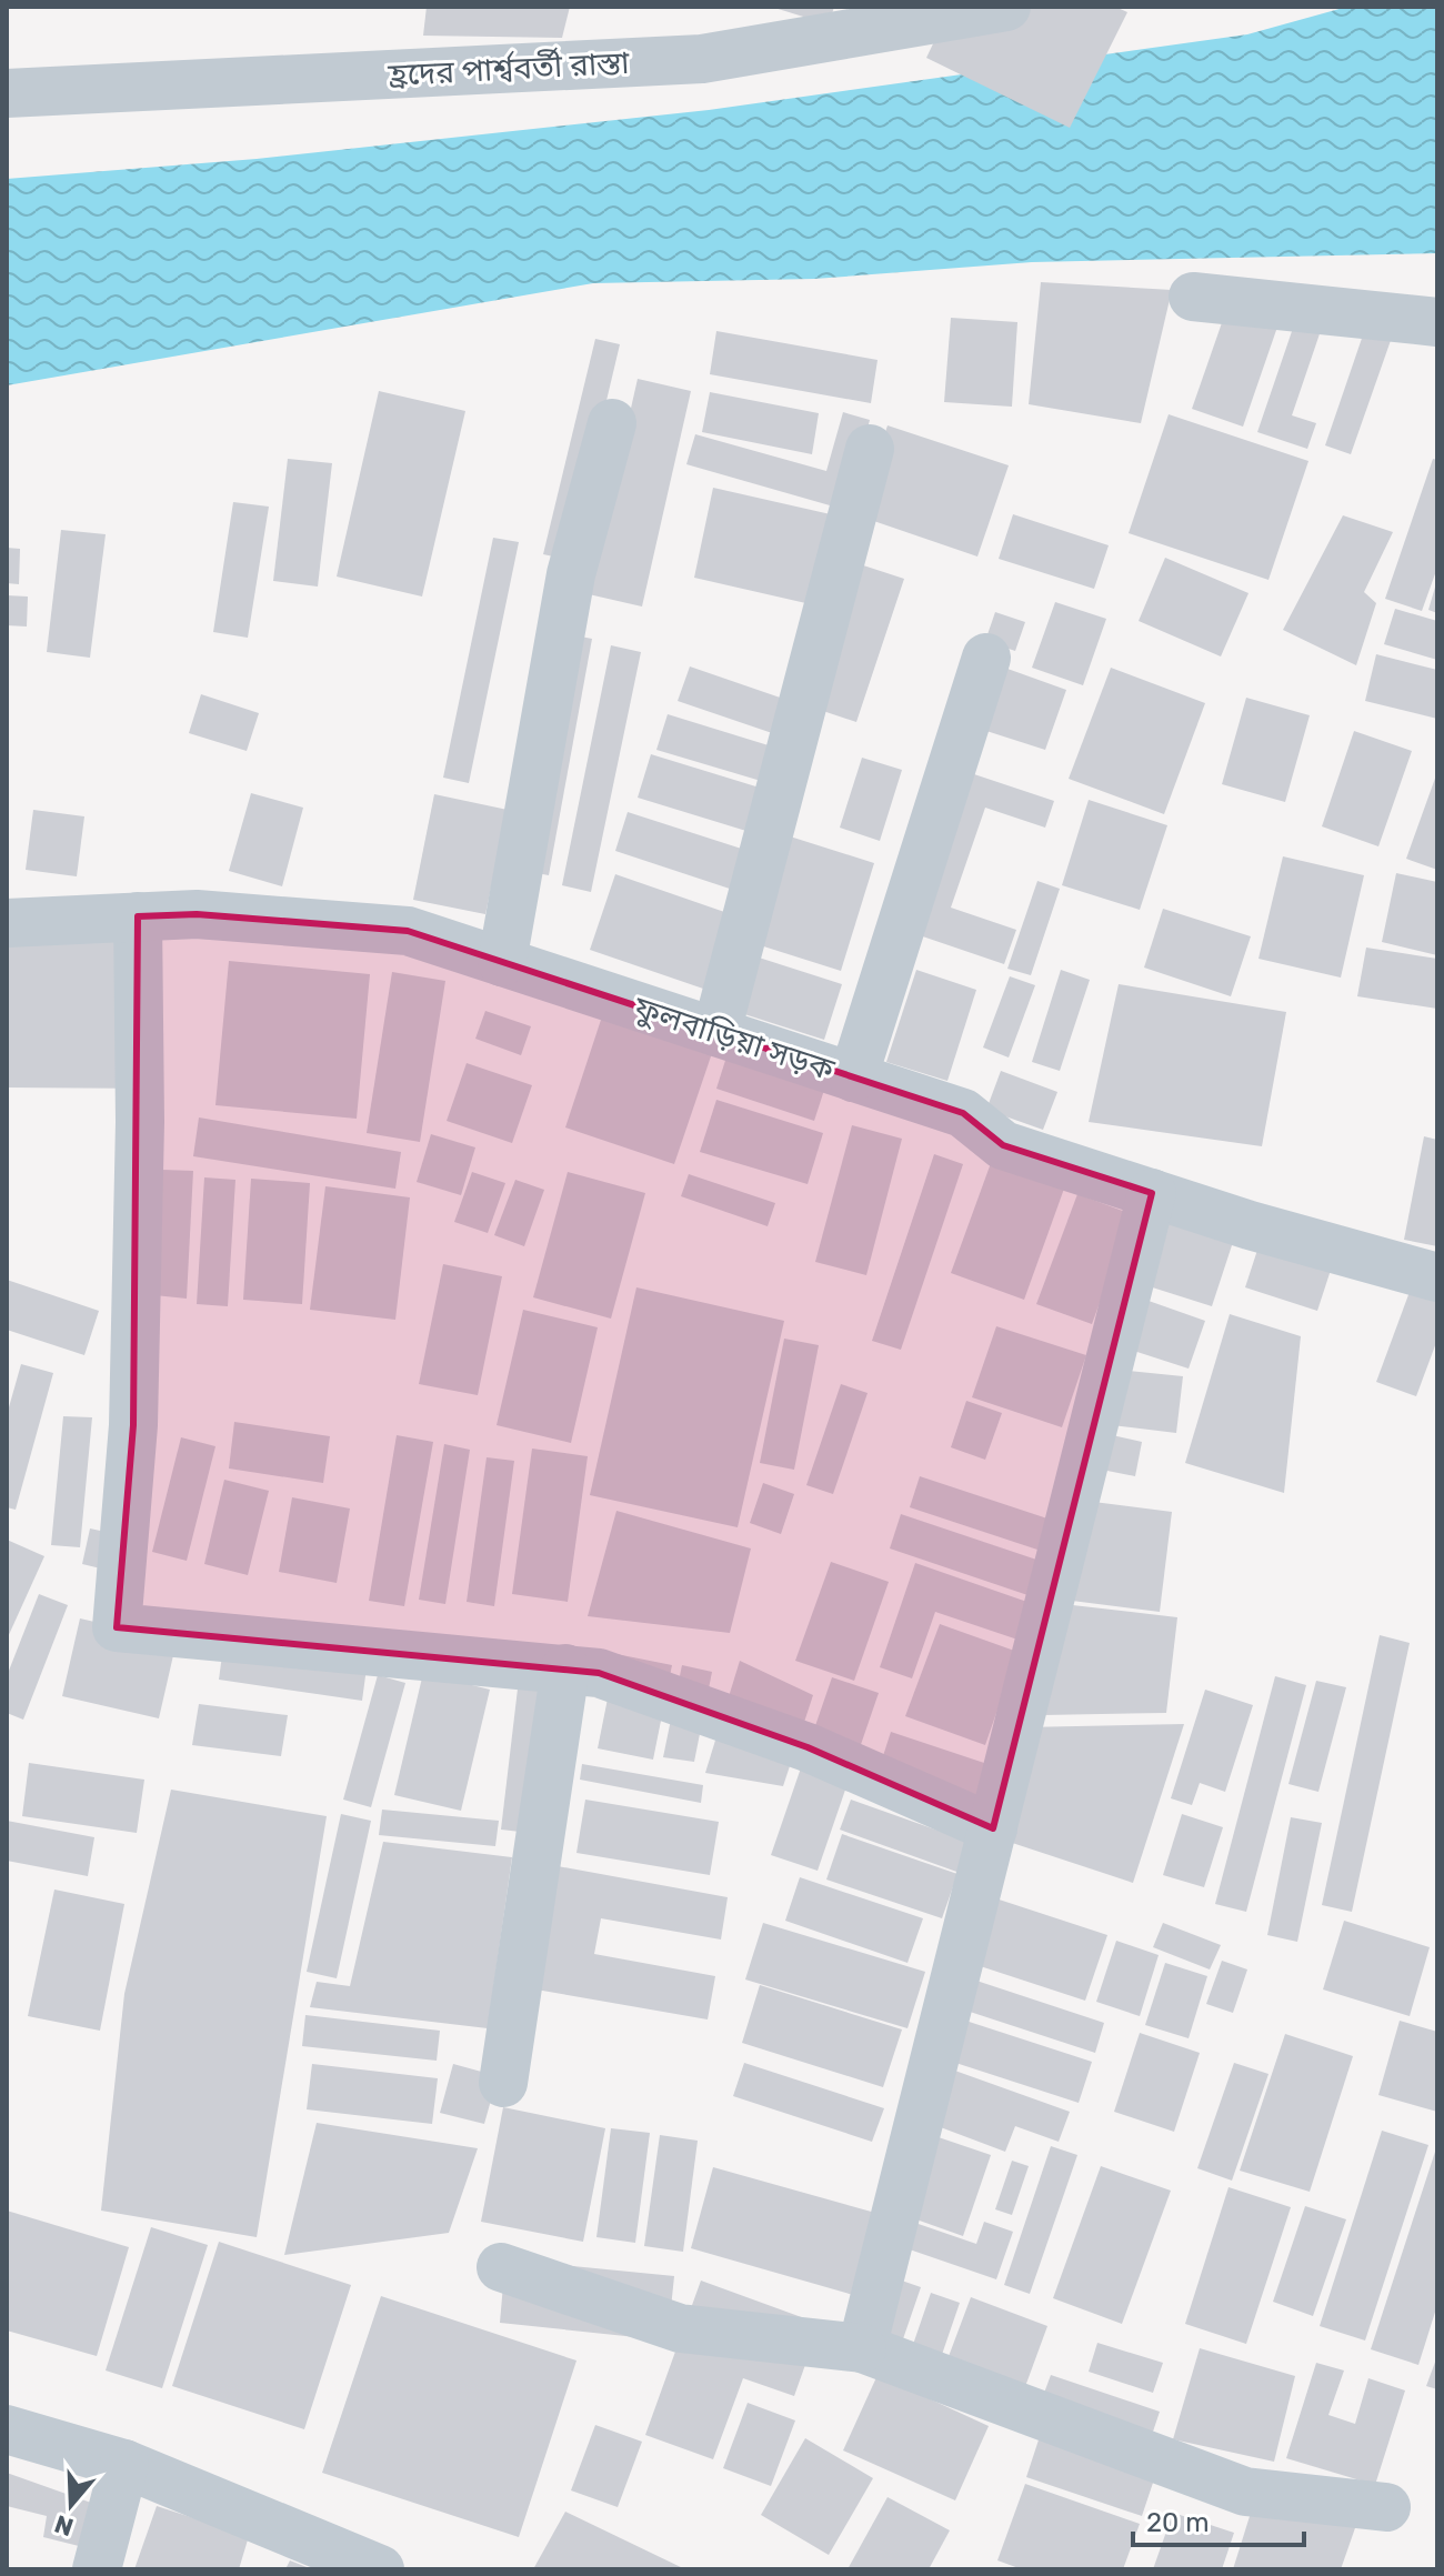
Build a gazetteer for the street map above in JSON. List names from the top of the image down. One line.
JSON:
{"streets":{"street":["হ্রদের পার্শ্ববর্তী রাস্তা","ফুলবাড়িয়া সড়ক"]},"scale_bar":"20 m","north":"bottom"}
